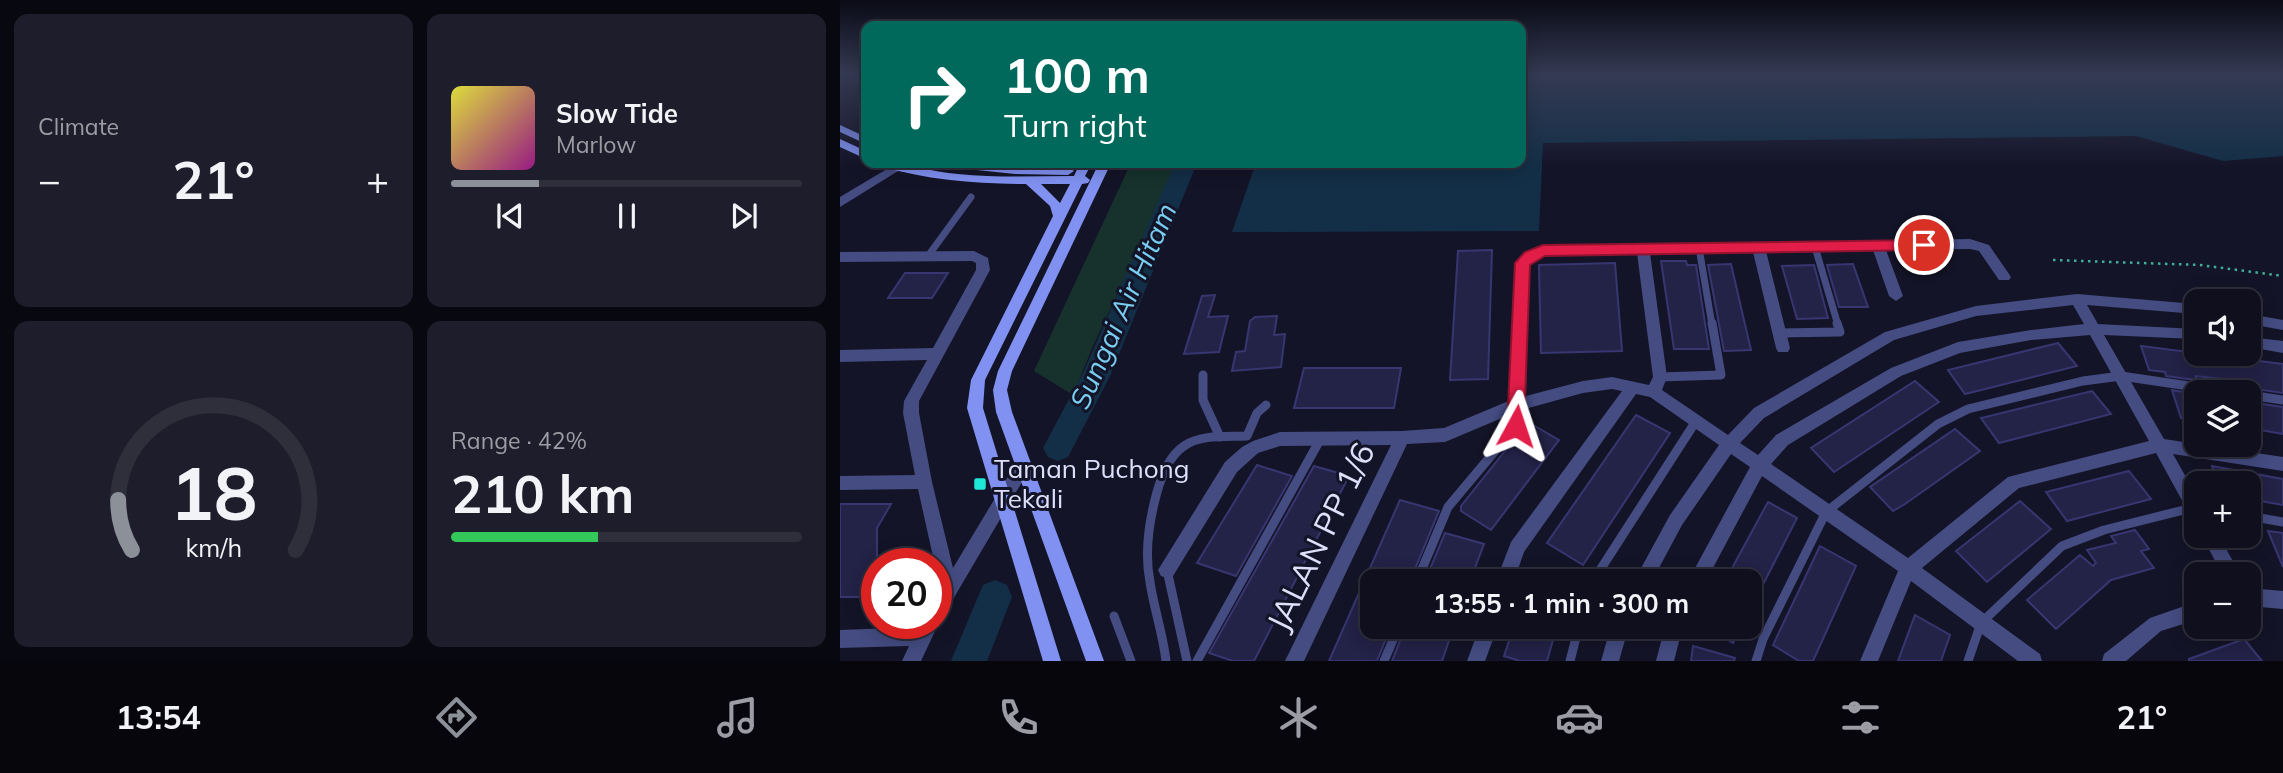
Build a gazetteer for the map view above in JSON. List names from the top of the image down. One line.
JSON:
{"streets":{"street":["JALAN PP 1/6"]},"water":["Sungai Air Hitam"],"places":{"transit":["Taman Puchong Tekali"]},"page":{"tile":["Climate",["Range · 42%","210 km"]],"turn":["100 m","Turn right"],"song":["Slow Tide","Marlow"],"heat":["−","21°","+"],"map_buttons":["+","−"],"limit":"20","trip":"13:55 · 1 min · 300 m","tabs":["13:54","21°"],"gauge":["18","km/h"]}}
